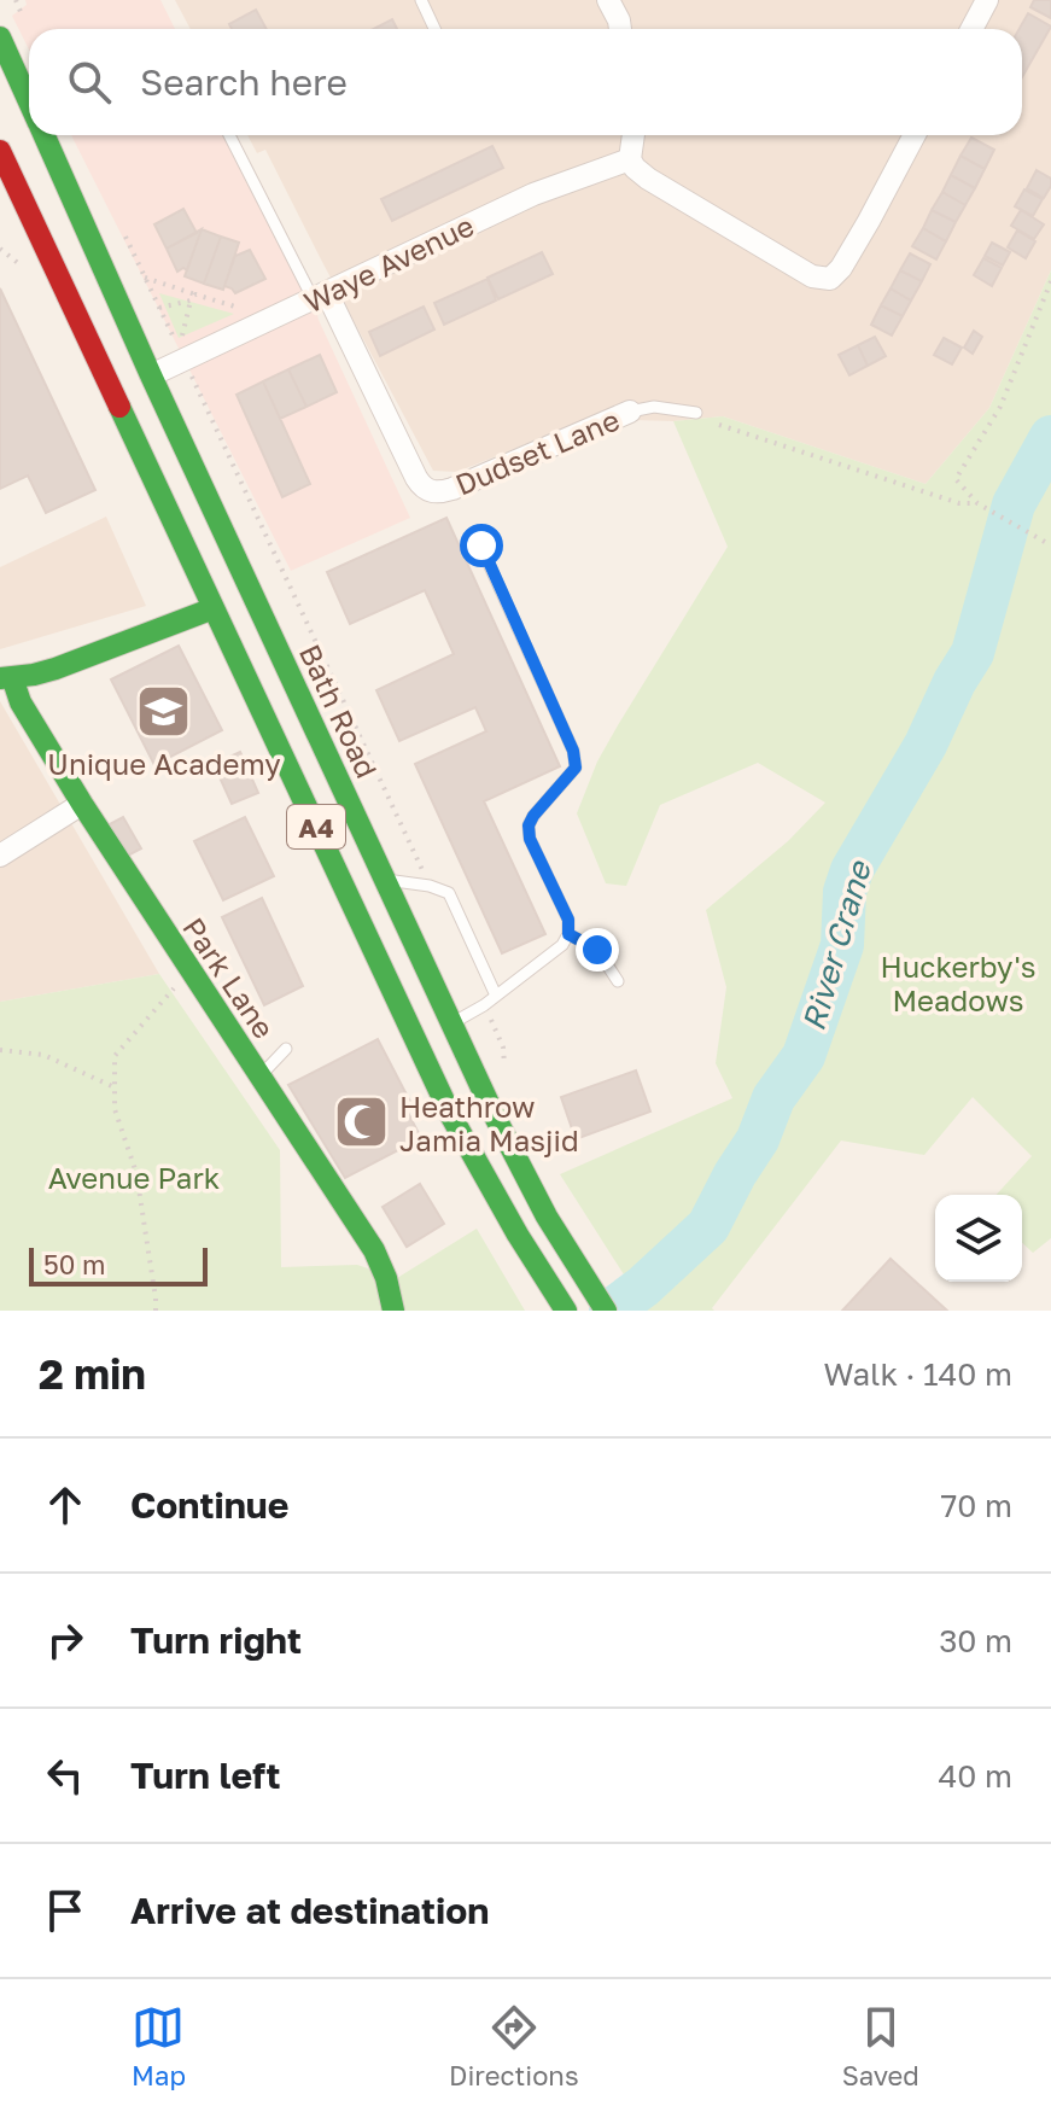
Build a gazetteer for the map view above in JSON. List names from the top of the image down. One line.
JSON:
{"streets":{"main road":["Bath Road","A4","Park Lane"],"street":["Waye Avenue","Dudset Lane"]},"crossings":[["Waye Avenue","Dudset Lane"],["Waye Avenue","Bath Road"]],"water":["River Crane"],"parks":["Huckerby's Meadows","Avenue Park"],"places":{"school or university":["Unique Academy"],"mosque":["Heathrow Jamia Masjid"]},"scale_bar":"50 m","page":{"search":"Search here","scale":"50 m","heading":["2 min","Walk · 140 m"],"list":[["Continue","70 m"],["Turn right","30 m"],["Turn left","40 m"],"Arrive at destination"],"nav":["Map","Directions","Saved"]}}
